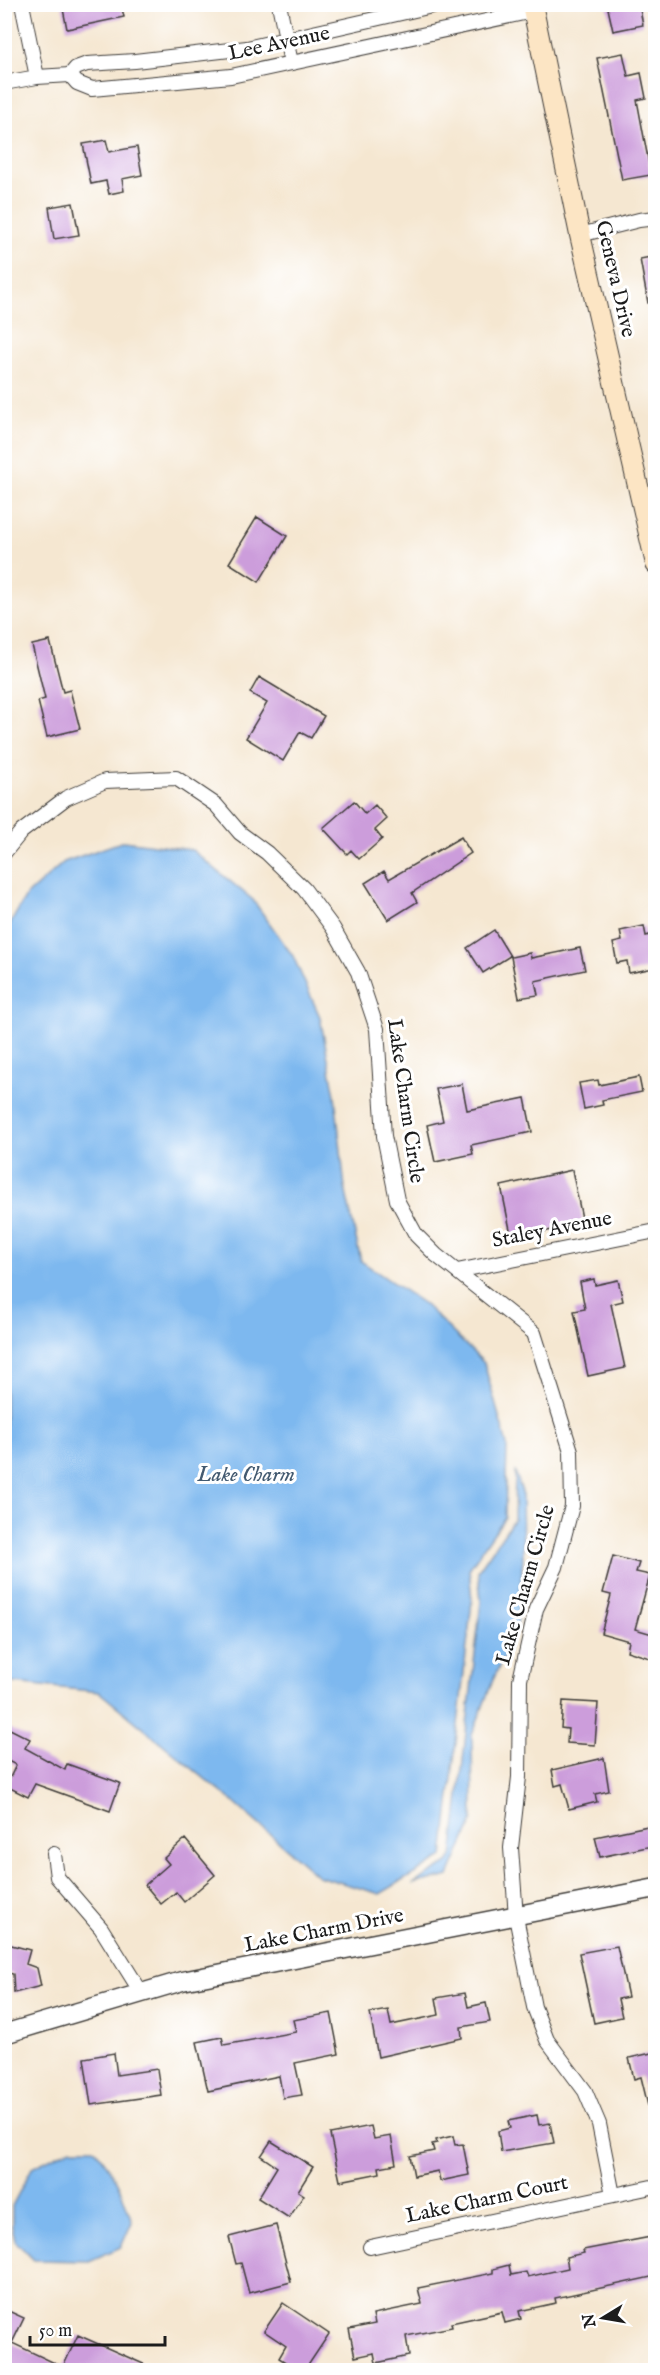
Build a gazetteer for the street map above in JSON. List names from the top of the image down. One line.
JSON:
{"streets":{"main road":["Geneva Drive"],"street":["Lee Avenue","Lake Charm Circle","Staley Avenue","Lake Charm Drive","Lake Charm Court"]},"crossings":[["Lee Avenue","Geneva Drive"],["Lake Charm Circle","Staley Avenue"],["Lake Charm Circle","Lake Charm Drive"]],"water":["Lake Charm"],"scale_bar":"50 m","north":"left"}
